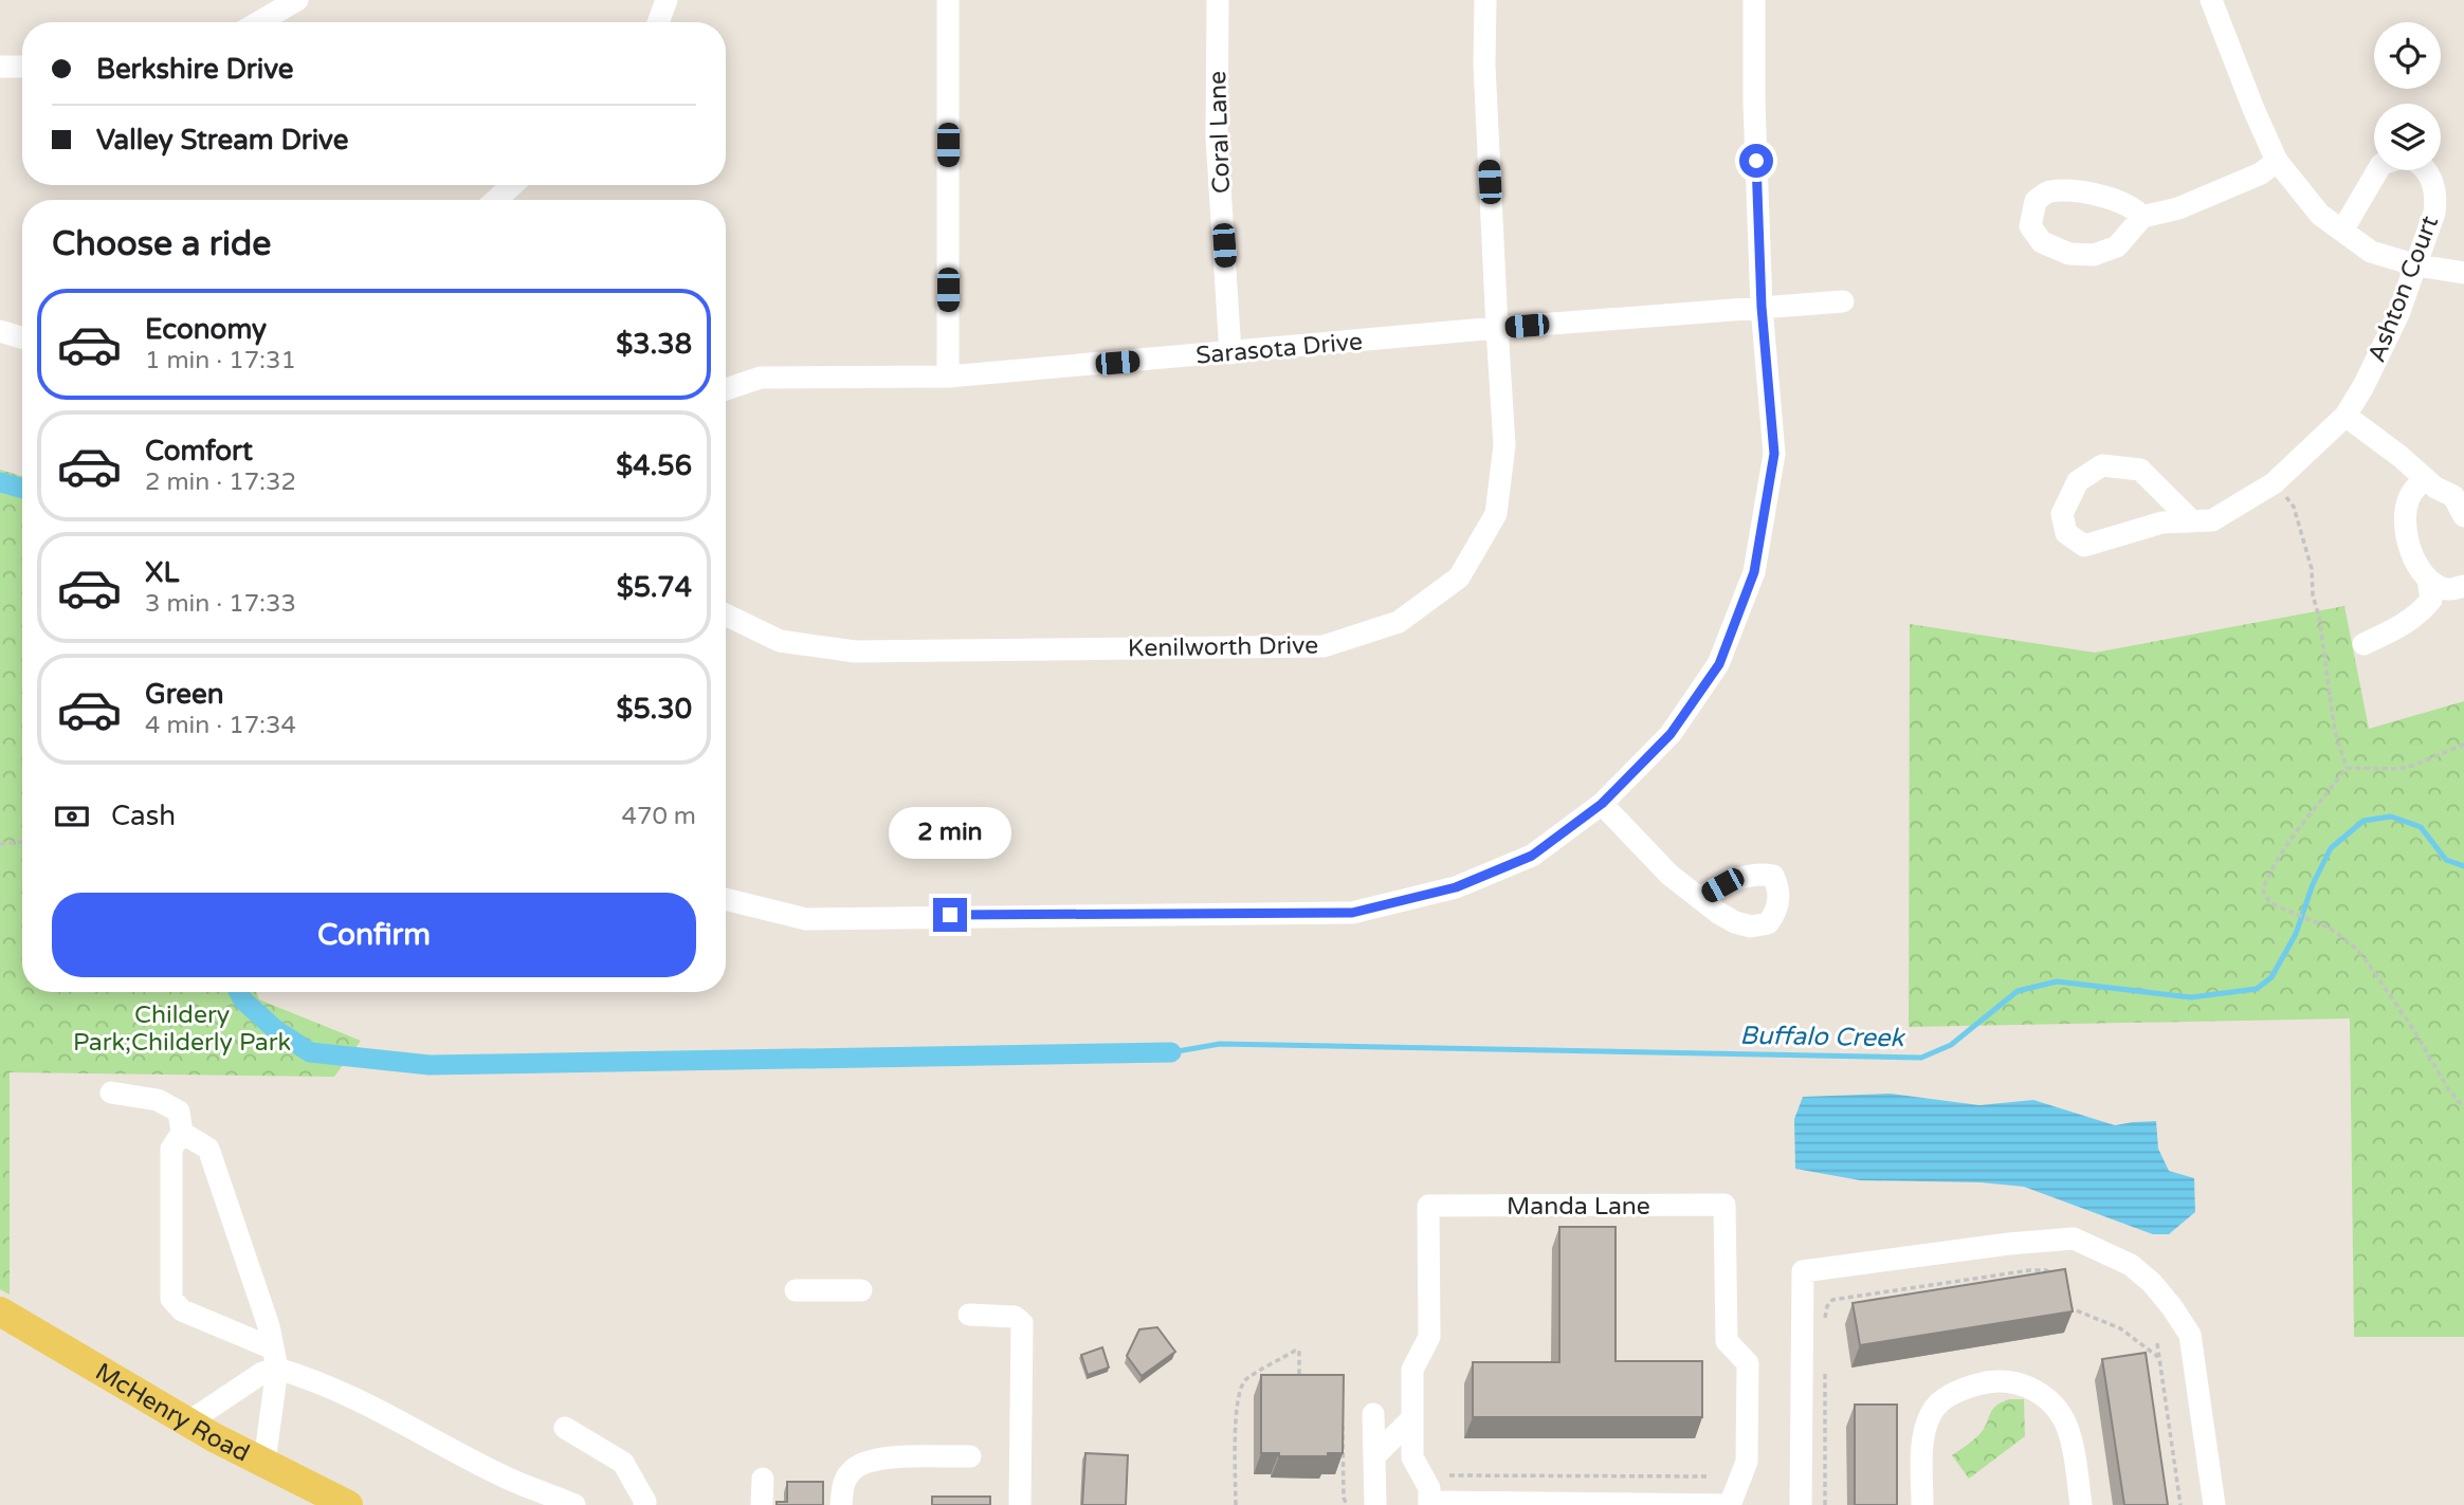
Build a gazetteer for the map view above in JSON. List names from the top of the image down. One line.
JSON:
{"streets":{"main road":["McHenry Road"],"street":["Coral Lane","Ashton Court","Sarasota Drive","Kenilworth Drive","Manda Lane"]},"crossings":[["Coral Lane","Sarasota Drive"],["Sarasota Drive","Kenilworth Drive"]],"water":["Buffalo Creek"],"parks":["Childery Park;Childerly Park"],"page":{"banner":["Berkshire Drive","Valley Stream Drive"],"heading":"Choose a ride","list":[{"name":"Economy","note":"1 min · 17:31","value":"$3.38"},{"name":"Comfort","note":"2 min · 17:32","value":"$4.56"},{"name":"XL","note":"3 min · 17:33","value":"$5.74"},{"name":"Green","note":"4 min · 17:34","value":"$5.30"}],"pay":["Cash","470 m"],"bubble":"2 min","buttons":"Confirm"}}
